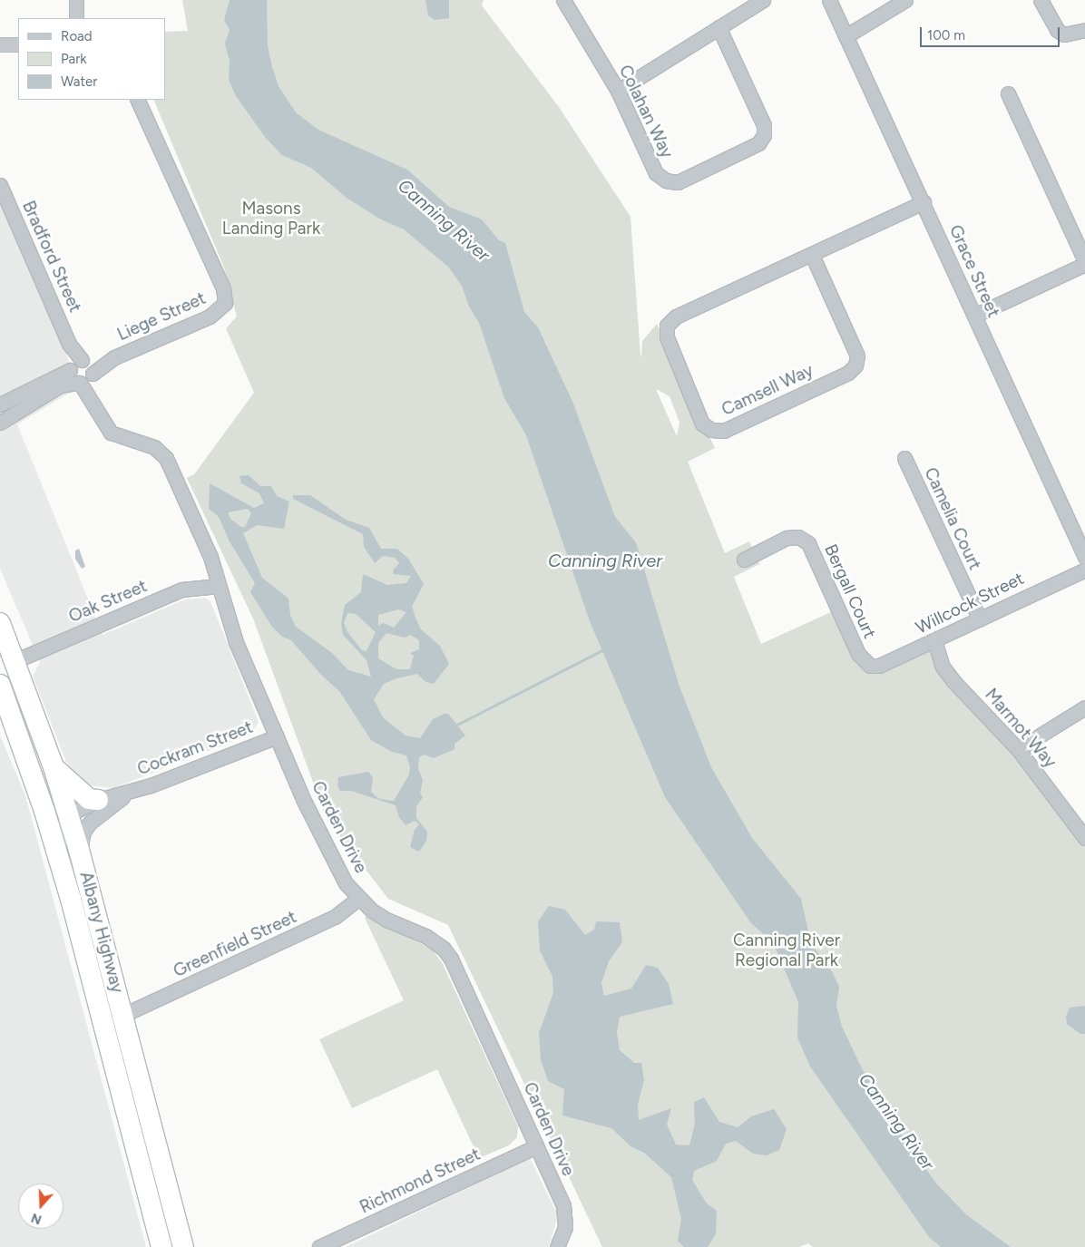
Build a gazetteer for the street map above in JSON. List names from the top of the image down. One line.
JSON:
{"streets":{"highway":["Albany Highway"],"street":["Colahan Way","Bradford Street","Grace Street","Liege Street","Camsell Way","Camelia Court","Bergall Court","Oak Street","Willcock Street","Marmot Way","Cockram Street","Carden Drive","Greenfield Street","Richmond Street"]},"crossings":[["Bradford Street","Liege Street"],["Bradford Street","Carden Drive"],["Grace Street","Camsell Way"],["Liege Street","Carden Drive"],["Camelia Court","Willcock Street"],["Bergall Court","Willcock Street"],["Oak Street","Carden Drive"],["Oak Street","Albany Highway"],["Willcock Street","Marmot Way"],["Cockram Street","Carden Drive"],["Cockram Street","Albany Highway"],["Carden Drive","Greenfield Street"],["Carden Drive","Richmond Street"],["Albany Highway","Greenfield Street"]],"water":["Canning River"],"parks":["Masons Landing Park","Canning River Regional Park"],"legend":["Road","Park","Water"],"scale_bar":"100 m","north":"bottom"}
